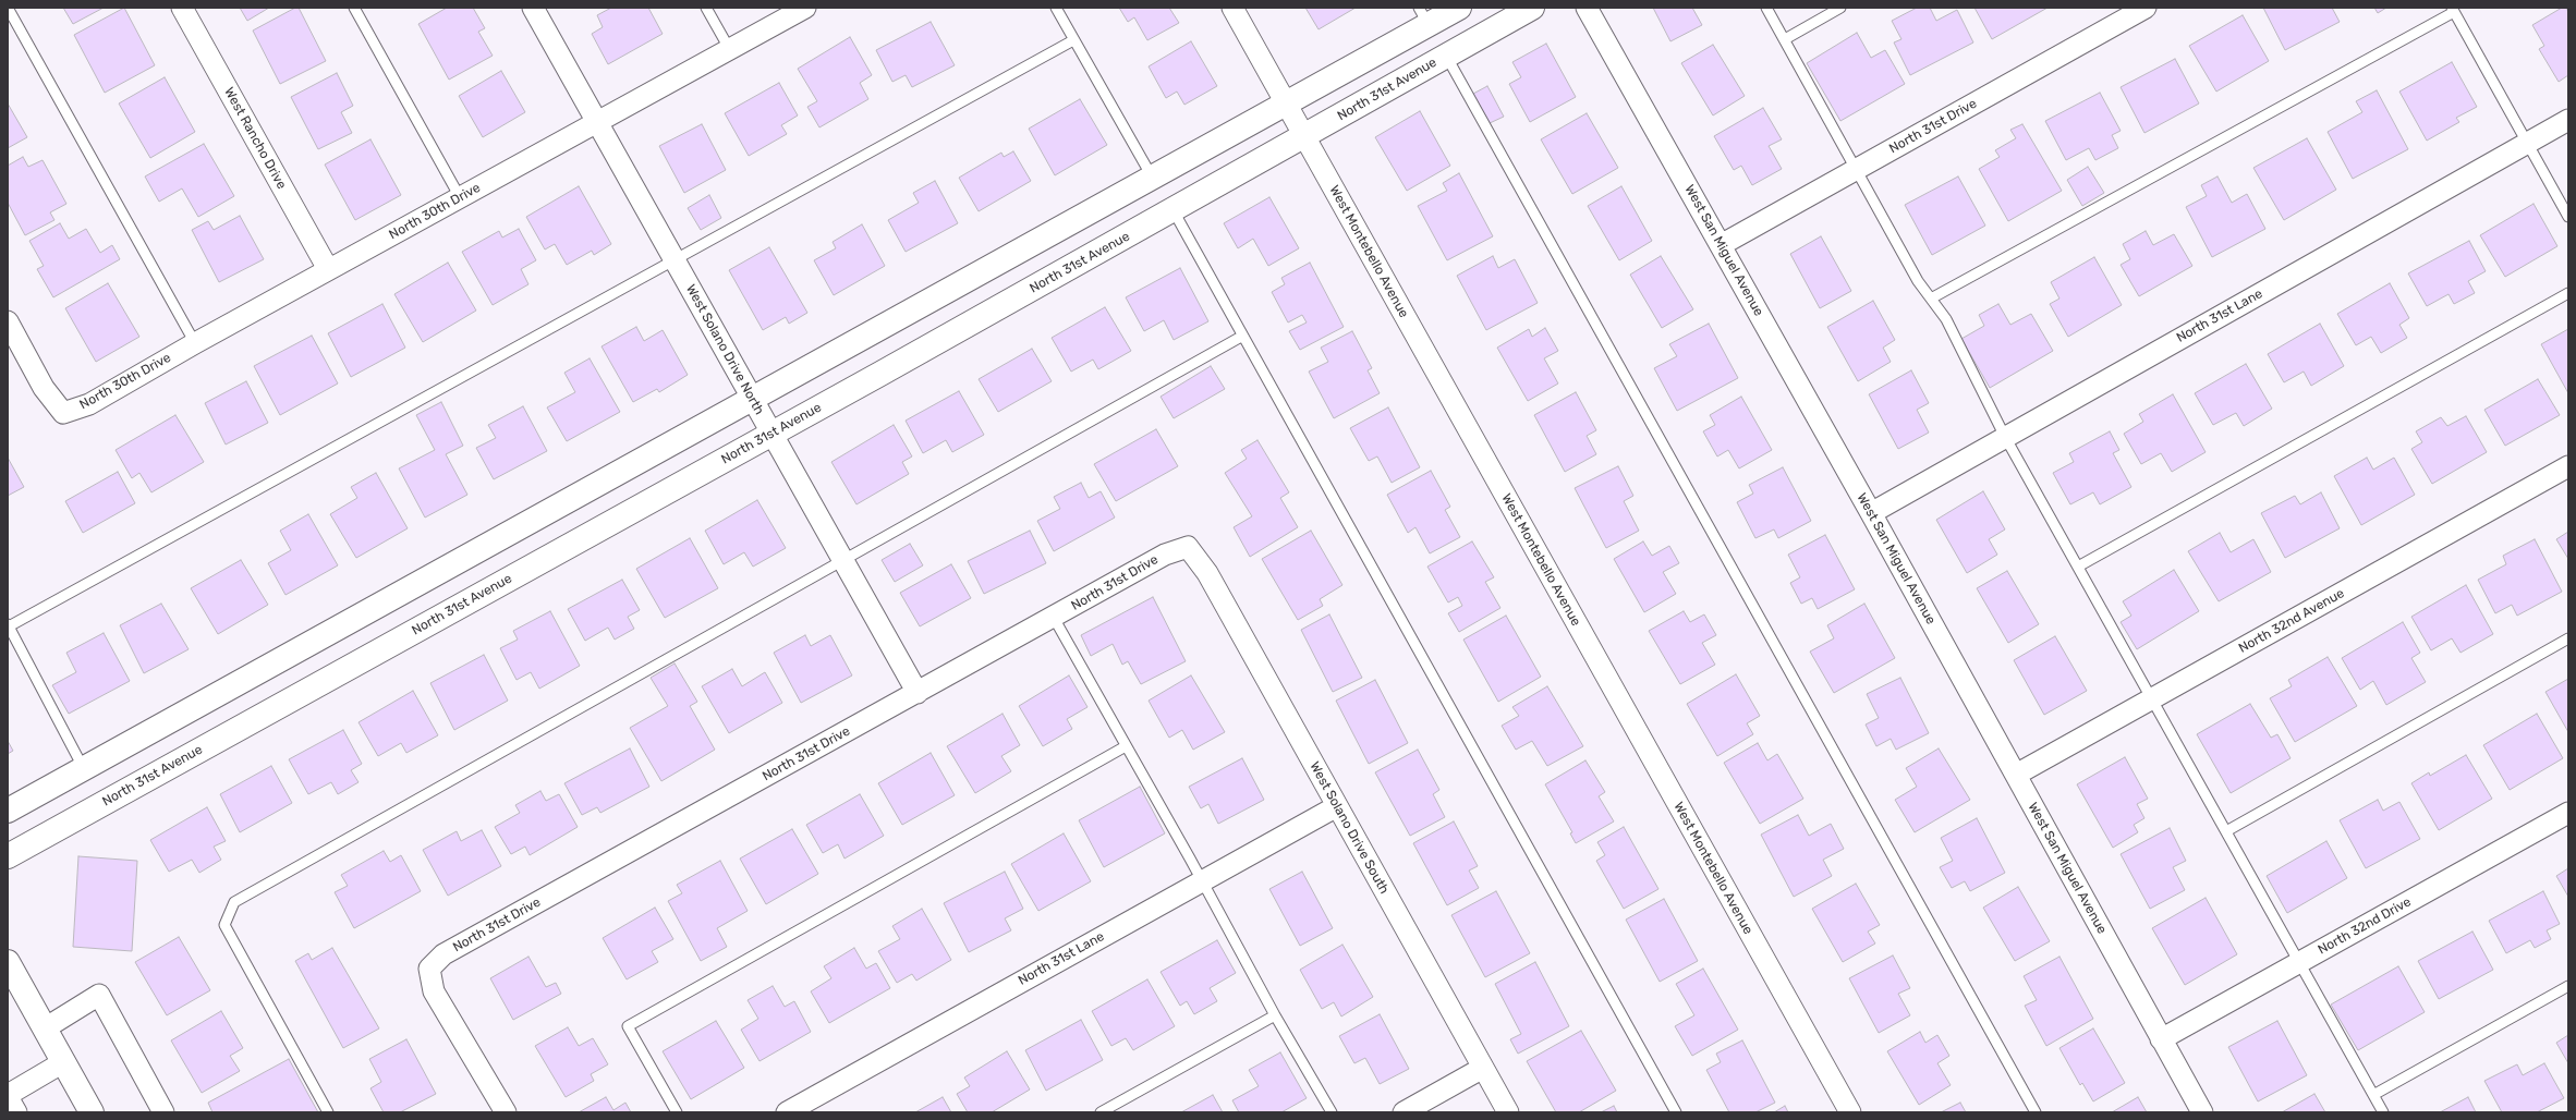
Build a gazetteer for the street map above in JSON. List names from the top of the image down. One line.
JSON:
{"streets":{"street":["North 31st Avenue","North 31st Drive","West Rancho Drive","North 30th Drive","West San Miguel Avenue","West Montebello Avenue","North 31st Lane","West Solano Drive North","North 32nd Avenue","West Solano Drive South","North 32nd Drive"]},"crossings":[["North 31st Avenue","West Montebello Avenue"],["North 31st Avenue","West Solano Drive North"],["North 31st Drive","West San Miguel Avenue"],["North 31st Drive","West Solano Drive North"],["North 31st Drive","West Solano Drive South"],["West Rancho Drive","North 30th Drive"],["North 30th Drive","West Solano Drive North"],["West San Miguel Avenue","North 31st Lane"],["West San Miguel Avenue","North 32nd Avenue"],["West San Miguel Avenue","North 32nd Drive"],["North 31st Lane","West Solano Drive South"]]}
